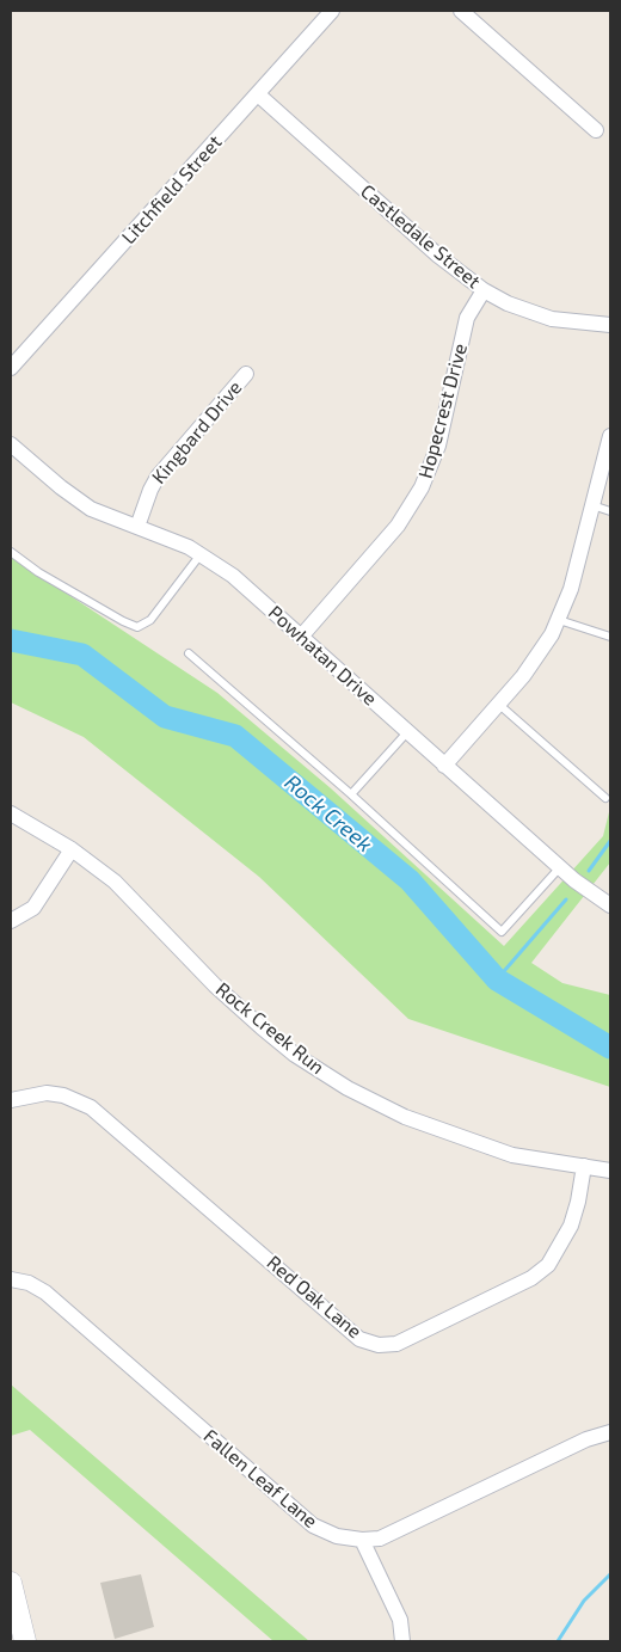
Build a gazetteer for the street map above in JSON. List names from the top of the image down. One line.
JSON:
{"streets":{"street":["Litchfield Street","Castledale Street","Hopecrest Drive","Kingbard Drive","Powhatan Drive","Rock Creek Run","Red Oak Lane","Fallen Leaf Lane"]},"crossings":[["Litchfield Street","Castledale Street"],["Castledale Street","Hopecrest Drive"],["Hopecrest Drive","Powhatan Drive"],["Kingbard Drive","Powhatan Drive"],["Rock Creek Run","Red Oak Lane"]],"water":["Rock Creek"]}
